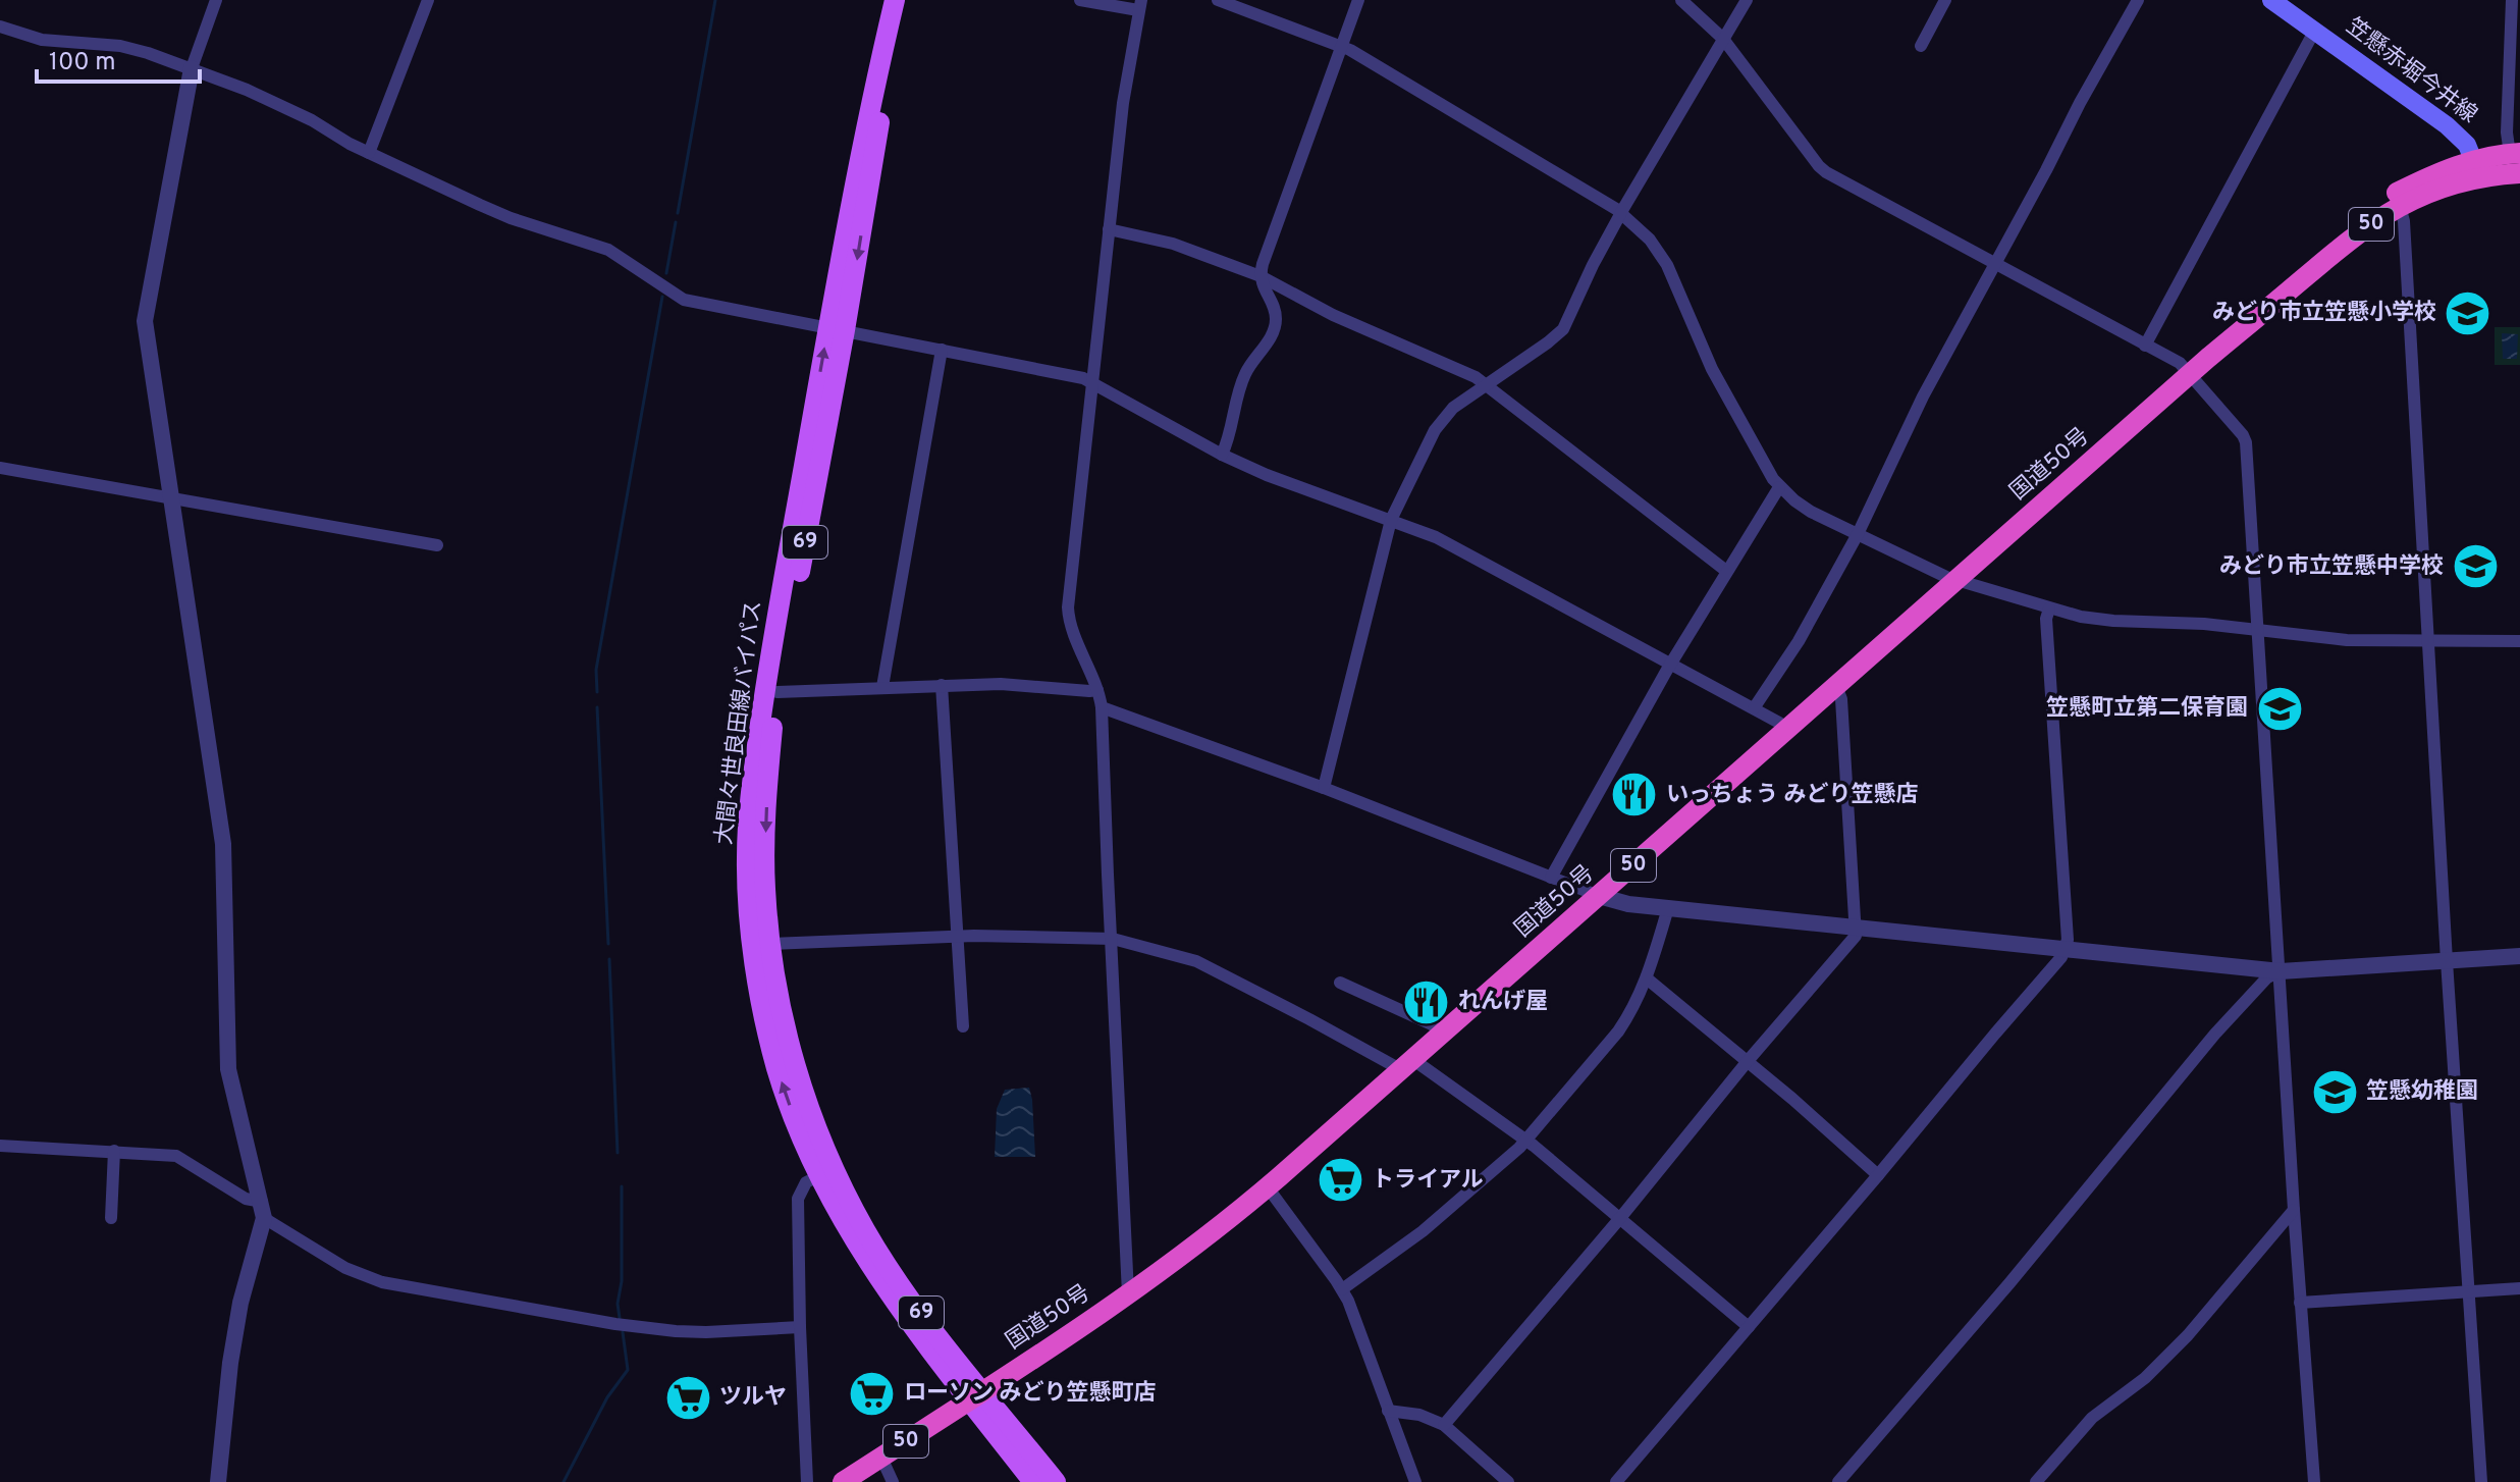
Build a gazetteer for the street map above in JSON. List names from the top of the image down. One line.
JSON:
{"streets":{"highway":["50","国道50号"],"main road":["笠懸赤堀今井線","69","大間々世良田線バイパス"]},"crossings":[["笠懸赤堀今井線","50"],["50","国道50号"],["国道50号","大間々世良田線バイパス"]],"places":{"school or university":["みどり市立笠懸小学校","みどり市立笠懸中学校","笠懸町立第二保育園","笠懸幼稚園"],"restaurant":["いっちょう みどり笠懸店","れんげ屋"],"supermarket":["トライアル","ローソン みどり笠懸町店","ツルヤ"]},"scale_bar":"100 m"}
